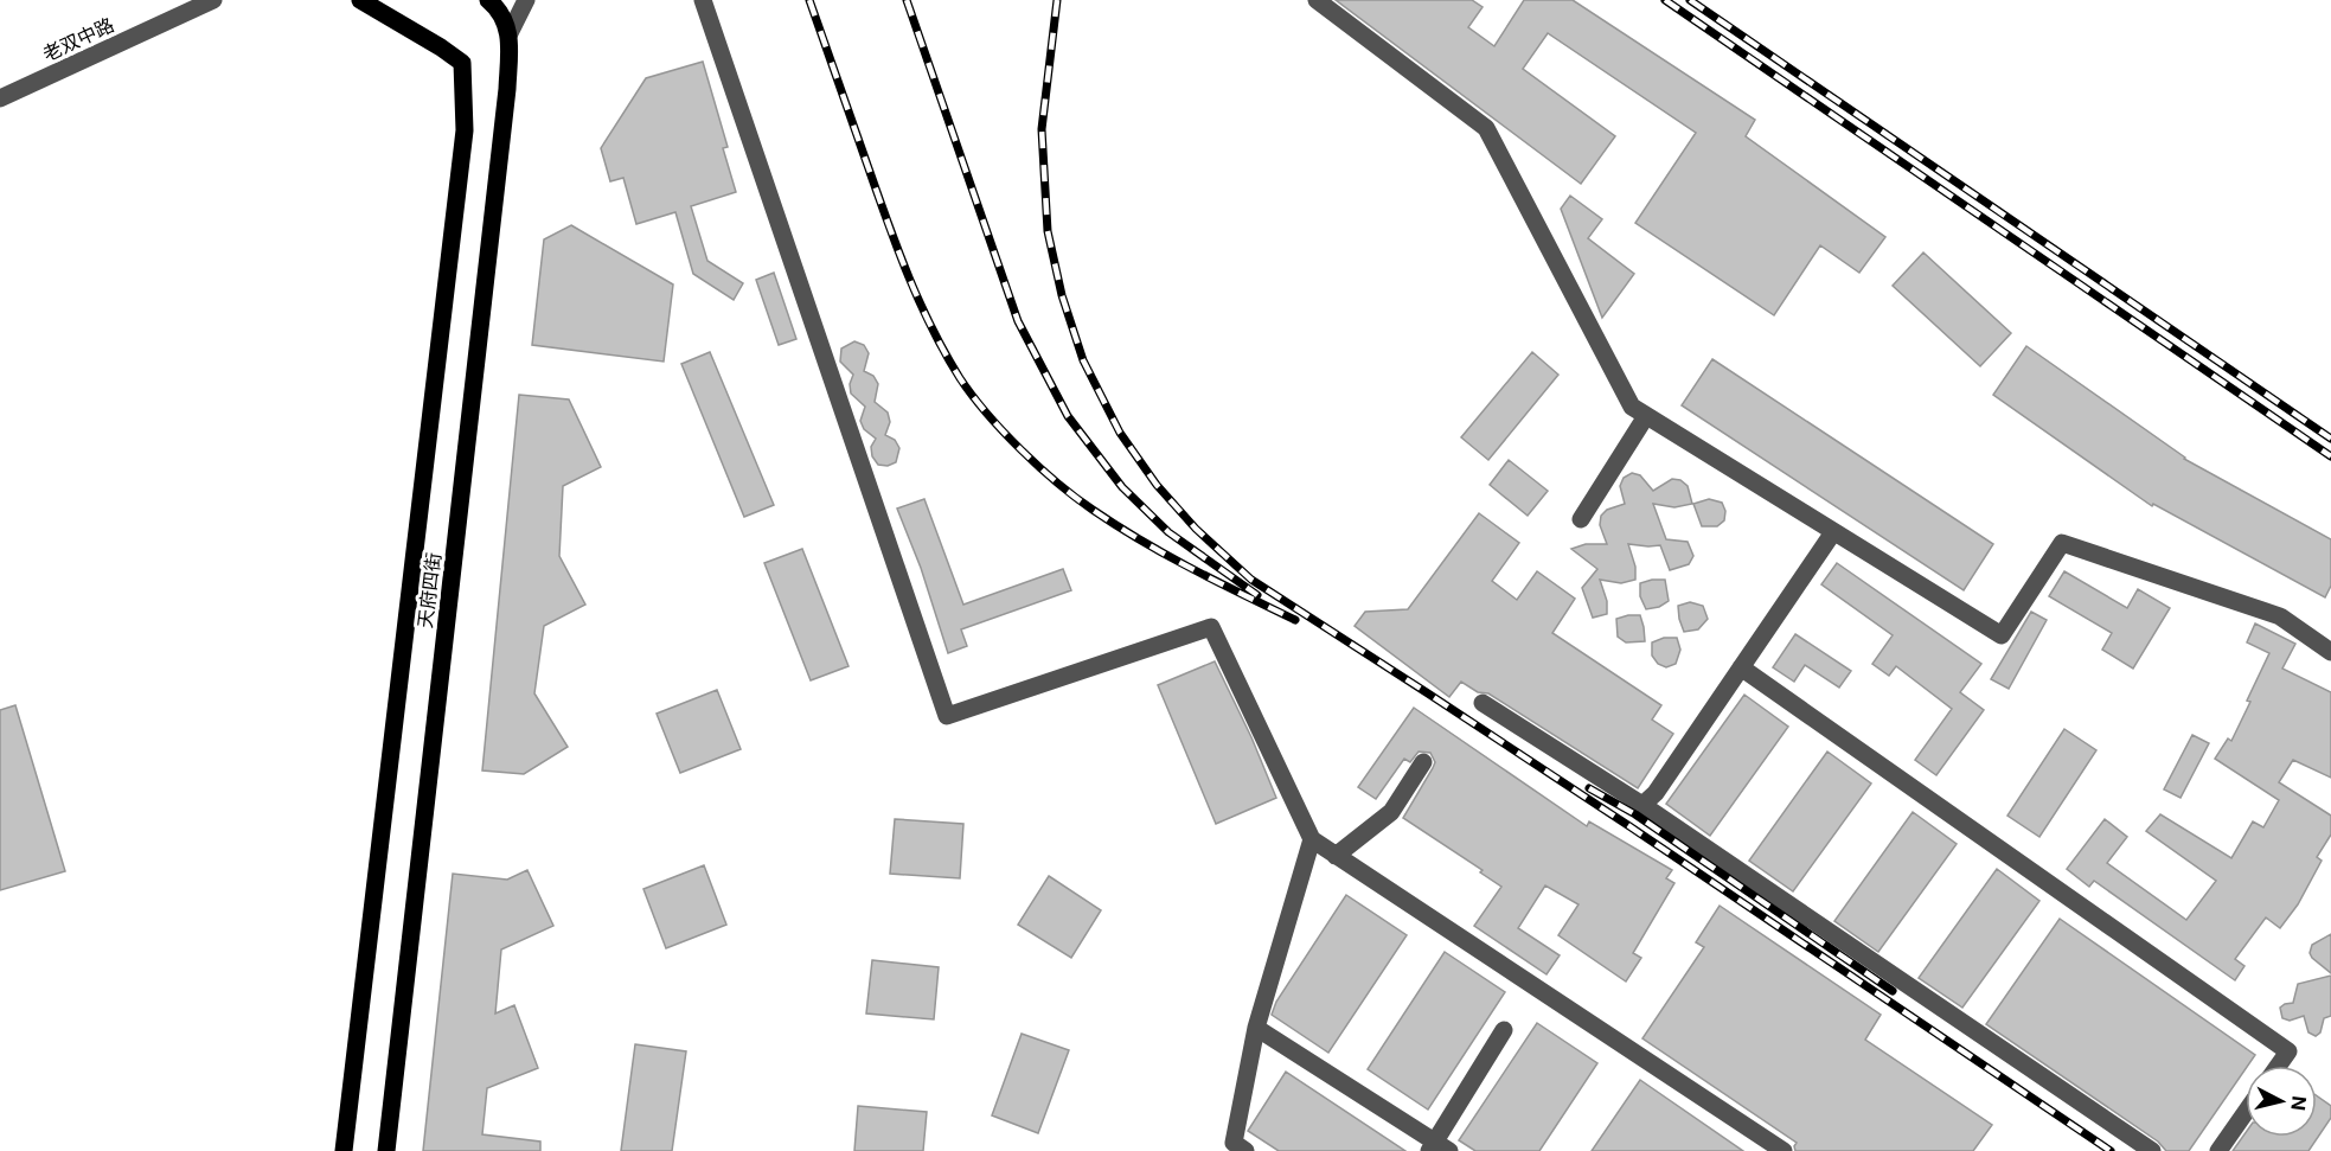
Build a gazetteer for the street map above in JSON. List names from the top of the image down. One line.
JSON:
{"streets":{"main road":["天府四街"],"street":["老双中路"]},"north":"right"}
